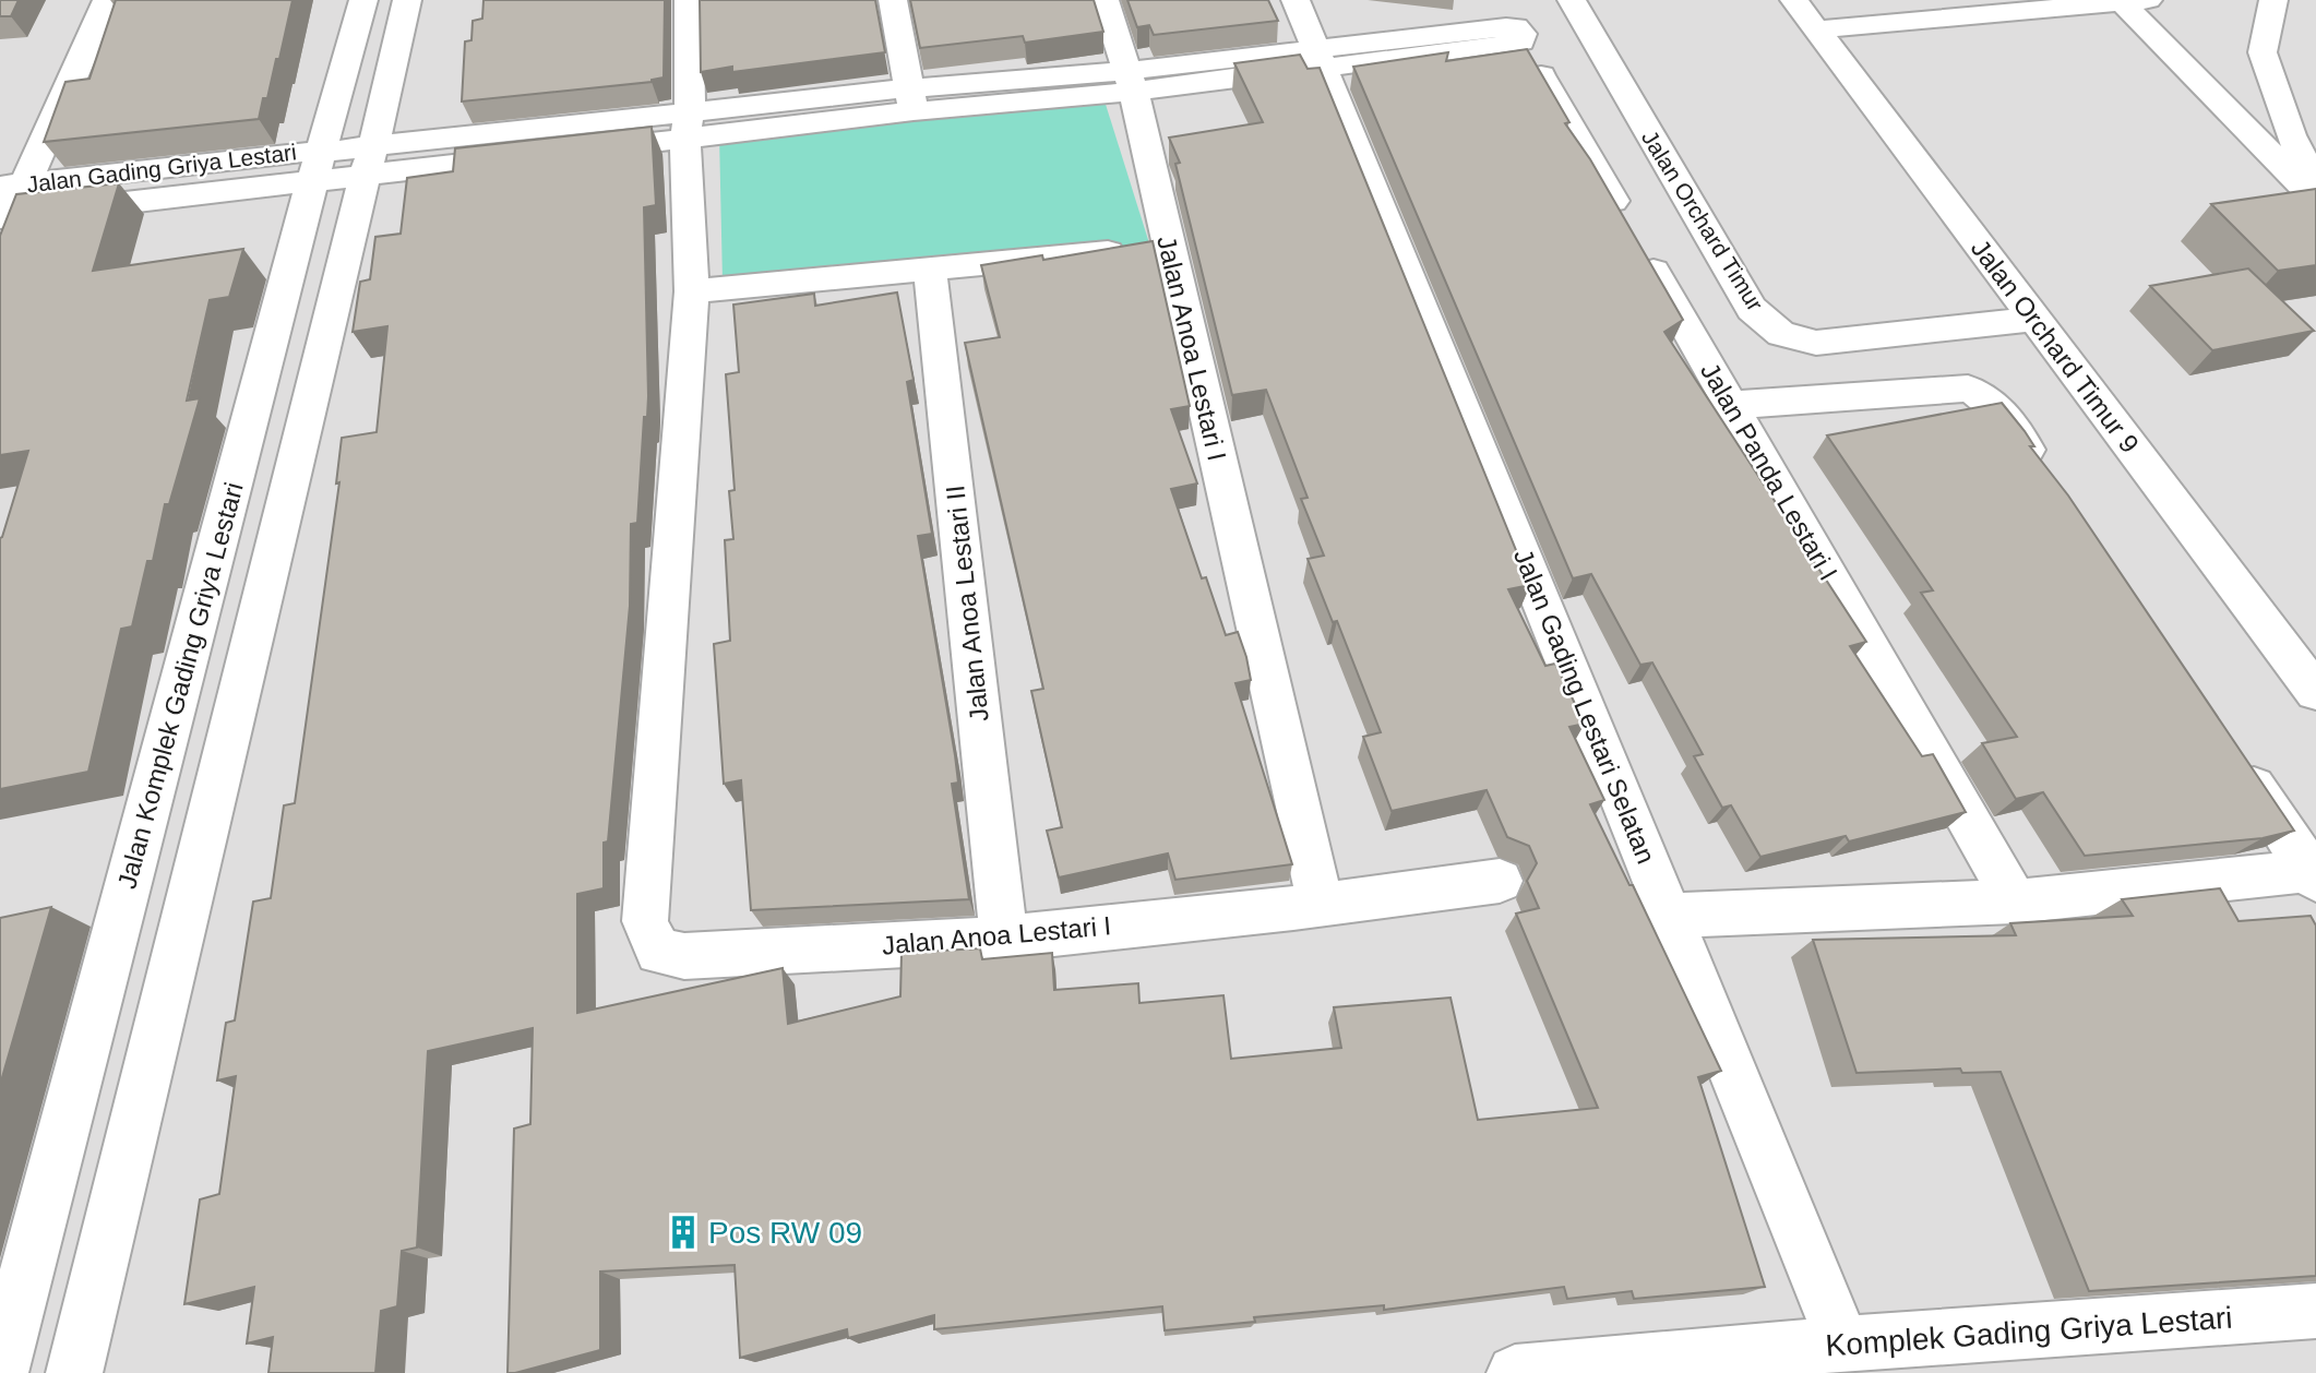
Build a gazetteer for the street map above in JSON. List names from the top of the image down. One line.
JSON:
{"streets":{"street":["Jalan Gading Griya Lestari","Jalan Orchard Timur","Jalan Orchard Timur 9","Jalan Anoa Lestari I","Jalan Panda Lestari I","Jalan Anoa Lestari II","Jalan Komplek Gading Griya Lestari","Jalan Gading Lestari Selatan","Komplek Gading Griya Lestari"]},"crossings":[["Jalan Gading Griya Lestari","Jalan Komplek Gading Griya Lestari"],["Jalan Orchard Timur","Jalan Orchard Timur 9"],["Jalan Anoa Lestari I","Jalan Anoa Lestari II"],["Jalan Panda Lestari I","Jalan Gading Lestari Selatan"],["Jalan Gading Lestari Selatan","Komplek Gading Griya Lestari"]],"places":{"building":["Pos RW 09"]}}
